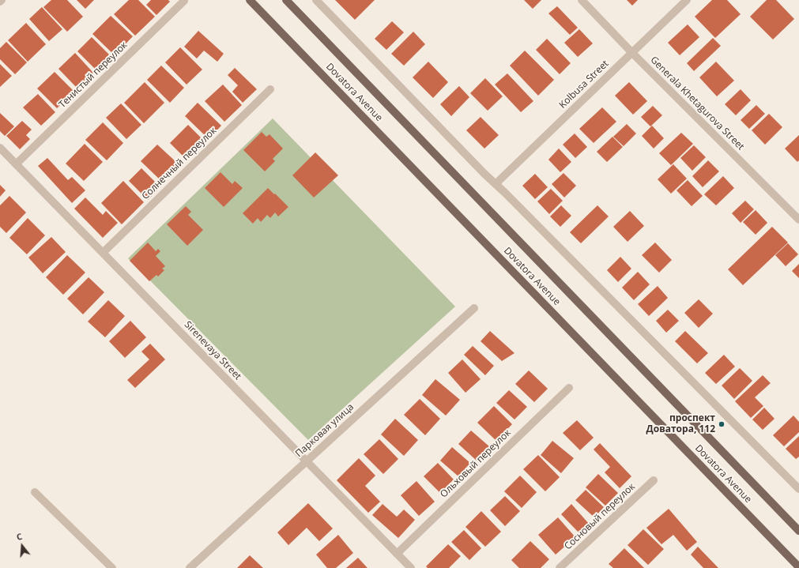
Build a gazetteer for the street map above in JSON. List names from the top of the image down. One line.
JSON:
{"streets":{"main road":["Dovatora Avenue"],"street":["Тенистый переулок","Kolbusa Street","Generala Khetagurova Street","Солнечный переулок","Sirenevaya Street","Парковая улица","Ольховый переулок","Сосновый переулок"]},"crossings":[["Тенистый переулок","Sirenevaya Street"],["Kolbusa Street","Generala Khetagurova Street"],["Солнечный переулок","Sirenevaya Street"],["Sirenevaya Street","Парковая улица"],["Sirenevaya Street","Ольховый переулок"]],"places":["проспект Доватора, 112"],"north":"top"}
